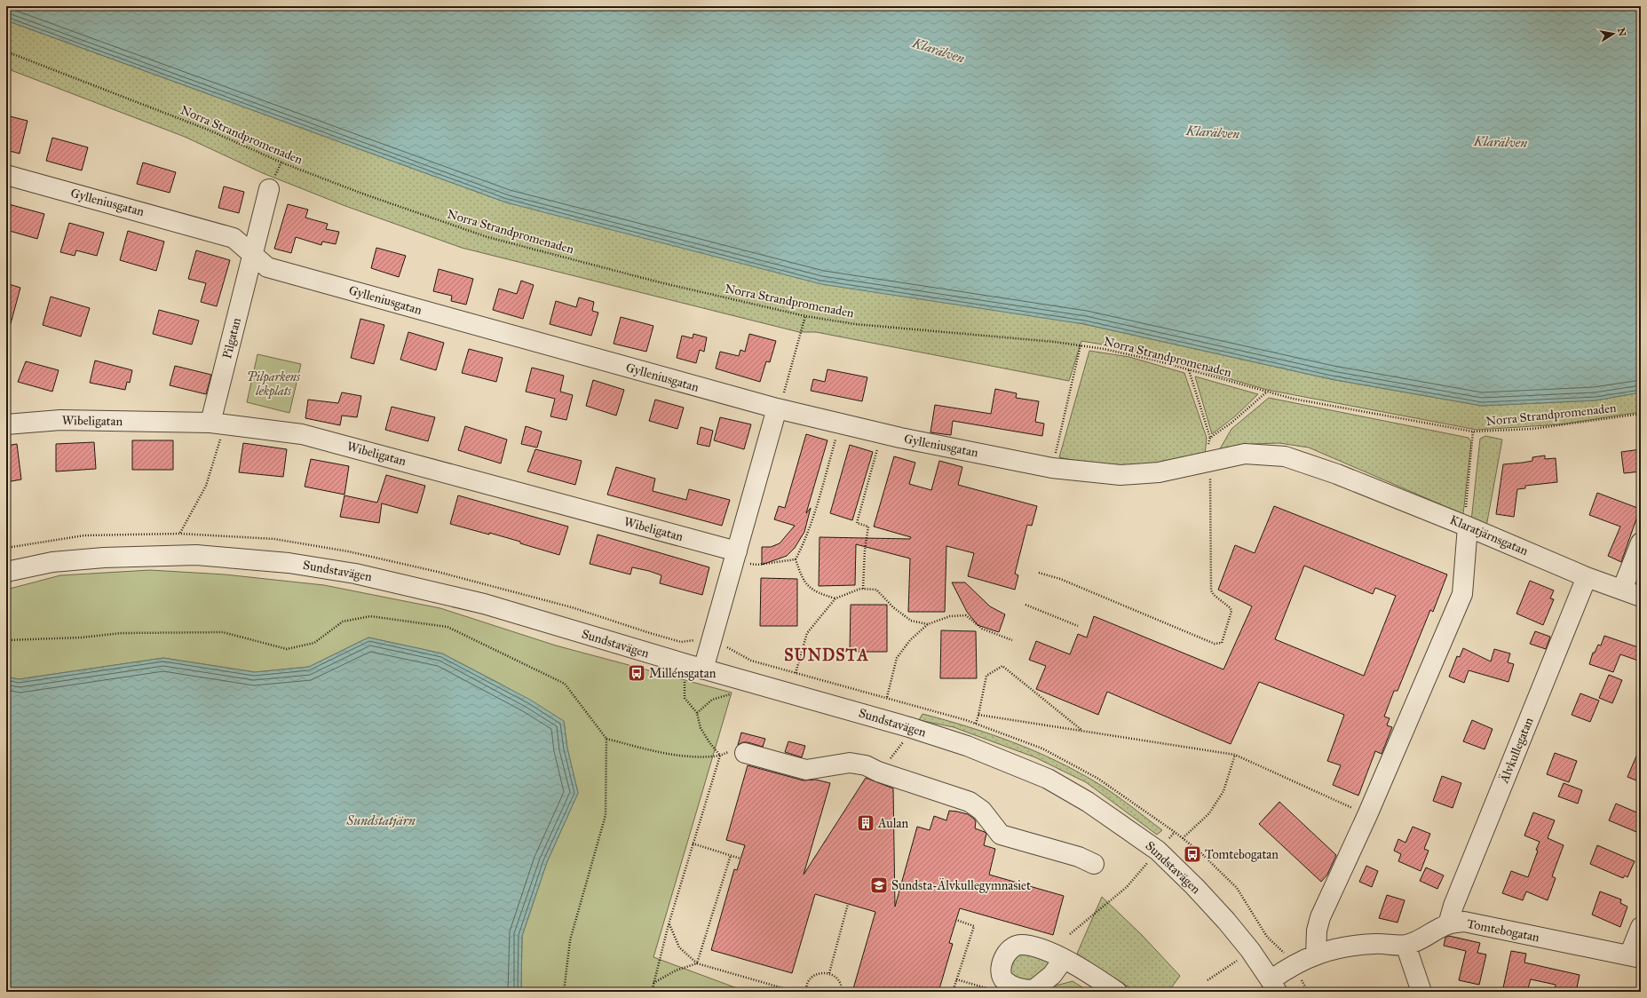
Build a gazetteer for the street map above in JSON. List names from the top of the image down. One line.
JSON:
{"streets":{"street":["Gylleniusgatan","Pilgatan","Wibeligatan","Klaratjärnsgatan","Sundstavägen","Älvkullegatan","Tomtebogatan"],"path":["Norra Strandpromenaden"]},"crossings":[["Gylleniusgatan","Pilgatan"],["Gylleniusgatan","Klaratjärnsgatan"],["Pilgatan","Wibeligatan"],["Klaratjärnsgatan","Älvkullegatan"],["Sundstavägen","Tomtebogatan"],["Älvkullegatan","Tomtebogatan"]],"districts":["SUNDSTA"],"water":["Klarälven","Sundstatjärn"],"parks":["Pilparkens lekplats"],"places":{"bus stop":["Millénsgatan","Tomtebogatan"],"building":["Aulan"],"school or university":["Sundsta-Älvkullegymnasiet"]},"north":"right"}
